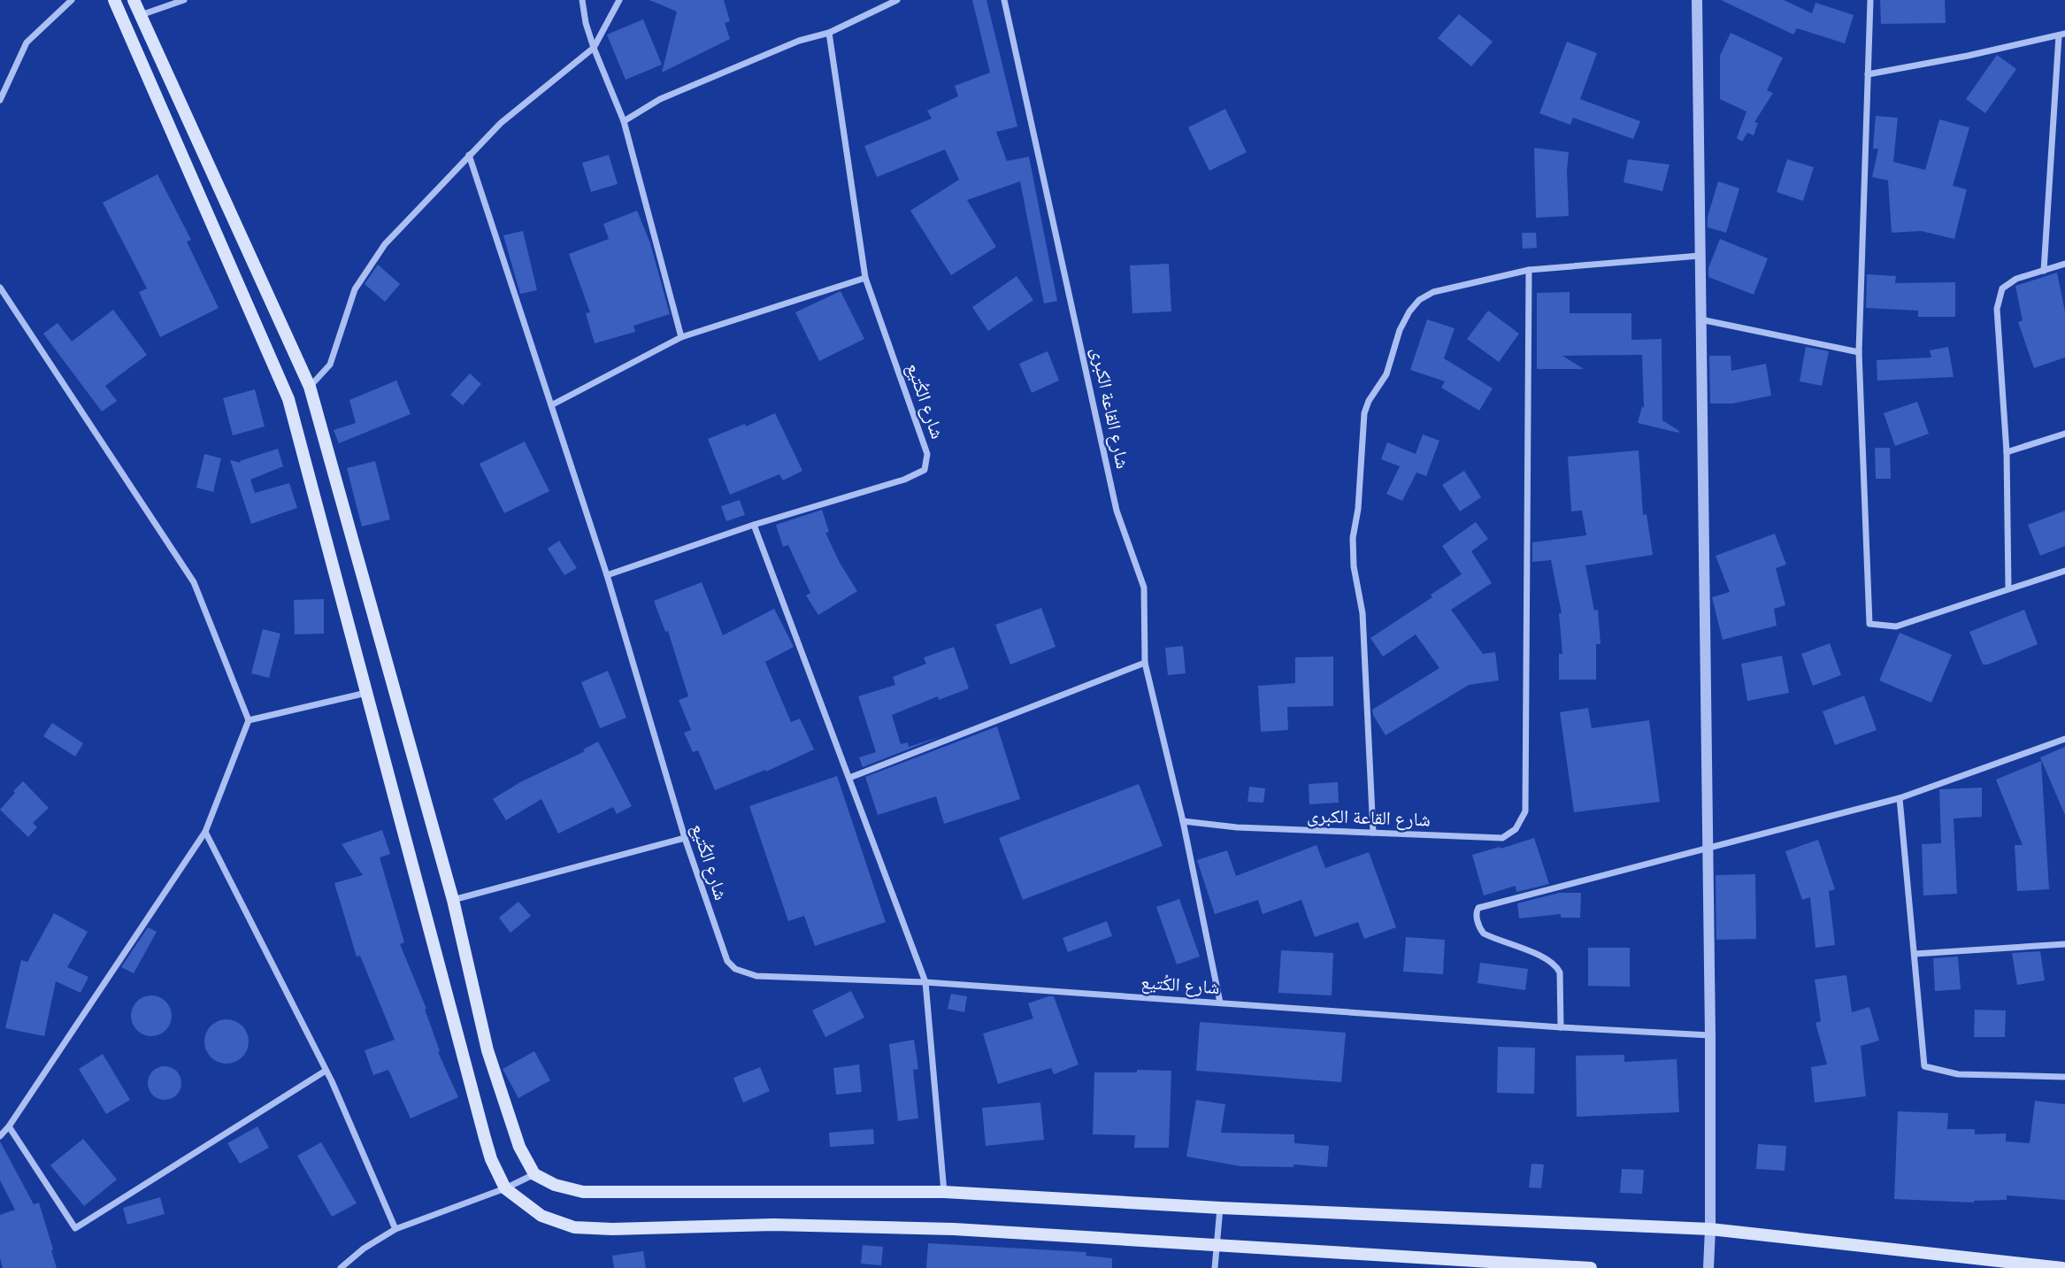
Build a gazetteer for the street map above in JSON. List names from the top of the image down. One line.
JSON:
{"streets":{"street":["شارع الكُتيع","شارع القاعة الكبرى"]},"crossings":[["شارع الكُتيع","شارع القاعة الكبرى"]]}
